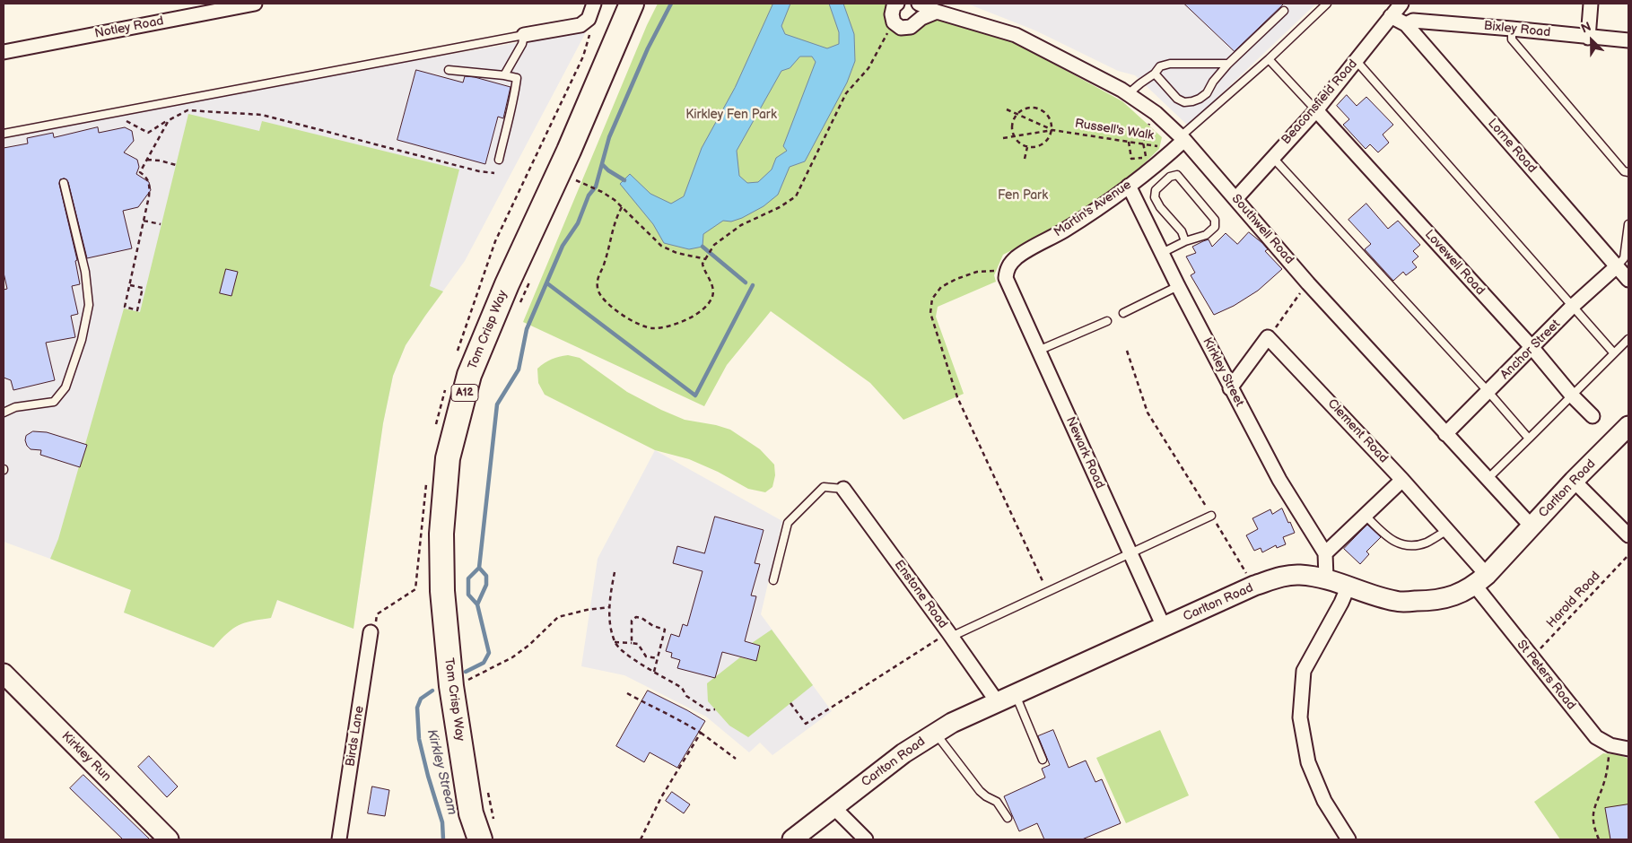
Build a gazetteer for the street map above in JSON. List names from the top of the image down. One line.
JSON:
{"streets":{"highway":["Tom Crisp Way","A12"],"street":["Notley Road","Bixley Road","Beaconsfield Road","Lorne Road","Martin's Avenue","Southwell Road","Lovewell Road","Anchor Street","Kirkley Street","Clement Road","Newark Road","Carlton Road","Enstone Road","St Peters Road","Birds Lane","Kirkley Run"],"path":["Russell's Walk","Harold Road"]},"crossings":[["Bixley Road","Lorne Road"],["Beaconsfield Road","Lorne Road"],["Beaconsfield Road","Southwell Road"],["Beaconsfield Road","Lovewell Road"],["Russell's Walk","Martin's Avenue"],["Lorne Road","Anchor Street"],["Martin's Avenue","Southwell Road"],["Martin's Avenue","Kirkley Street"],["Martin's Avenue","Newark Road"],["Southwell Road","Anchor Street"],["Southwell Road","Carlton Road"],["Lovewell Road","Anchor Street"],["Clement Road","Carlton Road"],["Clement Road","St Peters Road"],["Newark Road","Carlton Road"],["Carlton Road","Enstone Road"],["Carlton Road","St Peters Road"],["Harold Road","St Peters Road"]],"water":["Kirkley Stream"],"parks":["Kirkley Fen Park","Fen Park"],"north":"top left"}
